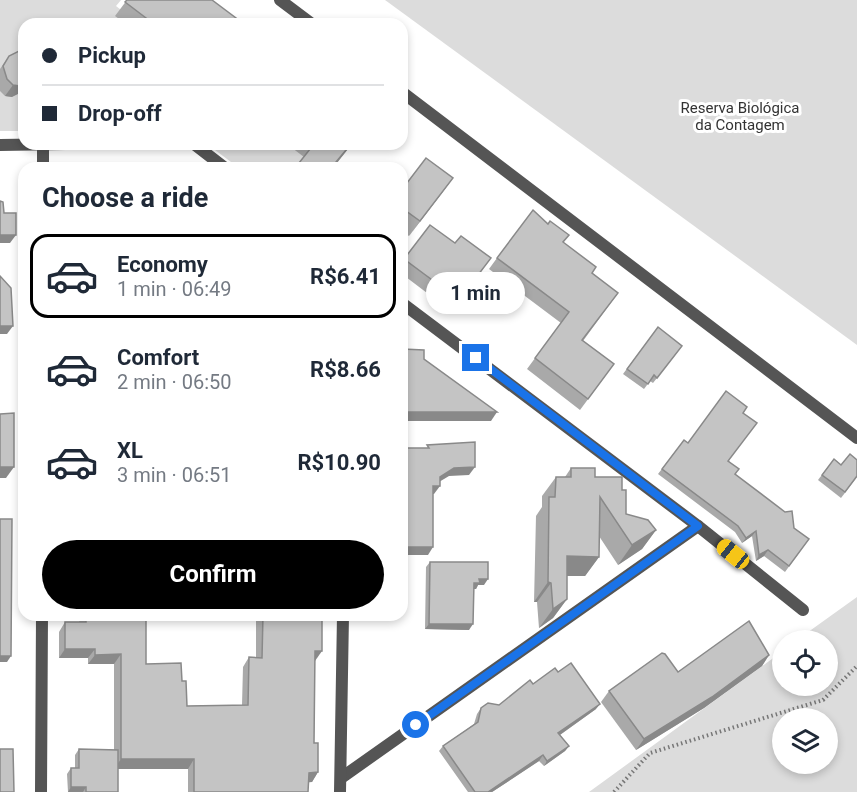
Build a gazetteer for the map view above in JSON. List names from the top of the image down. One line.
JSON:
{"parks":["Reserva Biológica da Contagem"],"page":{"banner":["Pickup","Drop-off"],"heading":"Choose a ride","list":[{"name":"Economy","note":"1 min · 06:49","value":"R$6.41"},{"name":"Comfort","note":"2 min · 06:50","value":"R$8.66"},{"name":"XL","note":"3 min · 06:51","value":"R$10.90"}],"bubble":"1 min","buttons":"Confirm"}}
